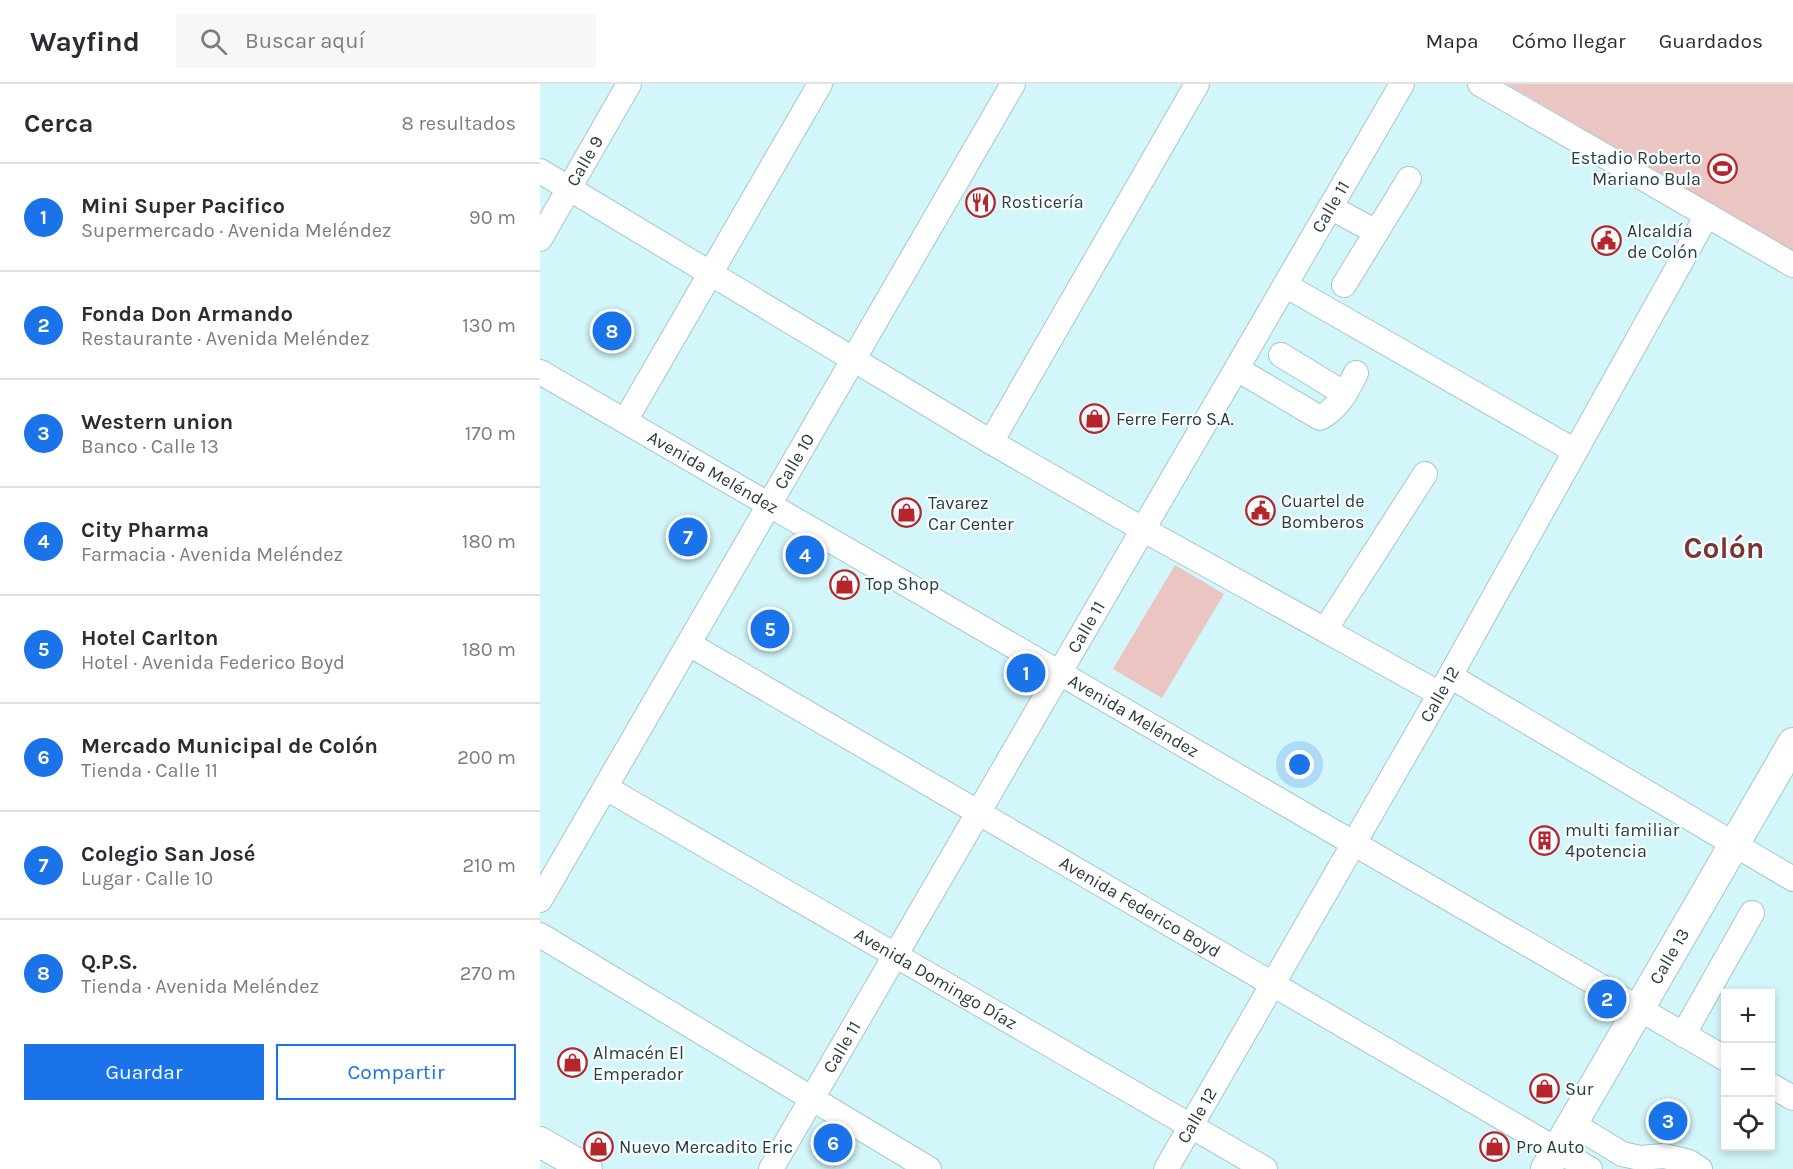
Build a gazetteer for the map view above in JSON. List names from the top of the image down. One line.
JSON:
{"streets":{"main road":["Calle 13"],"street":["Calle 9","Calle 11","Calle 10","Avenida Meléndez","Calle 12","Avenida Federico Boyd","Avenida Domingo Díaz"]},"crossings":[["Calle 11","Avenida Meléndez"],["Calle 11","Avenida Federico Boyd"],["Calle 11","Avenida Domingo Díaz"],["Calle 10","Avenida Meléndez"],["Calle 10","Avenida Federico Boyd"],["Calle 10","Avenida Domingo Díaz"],["Avenida Meléndez","Calle 12"],["Avenida Meléndez","Calle 13"],["Calle 12","Avenida Federico Boyd"],["Calle 12","Avenida Domingo Díaz"],["Avenida Federico Boyd","Calle 13"]],"districts":["Colón"],"places":{"sports":["Estadio Roberto Mariano Bula"],"restaurant":["Rosticería"],"public building":["Alcaldía de Colón","Cuartel de Bomberos"],"shop":["Ferre Ferro S.A.","Tavarez Car Center","Top Shop","Almacén El Emperador","Sur","Nuevo Mercadito Eric","Pro Auto"],"building":["multi familiar 4potencia"]},"page":{"header":"Wayfind","search":"Buscar aquí","nav":["Mapa","Cómo llegar","Guardados"],"heading":["Cerca","8 resultados"],"list":[{"mark":"1","name":"Mini Super Pacifico","note":"Supermercado · Avenida Meléndez","value":"90 m"},{"mark":"2","name":"Fonda Don Armando","note":"Restaurante · Avenida Meléndez","value":"130 m"},{"mark":"3","name":"Western union","note":"Banco · Calle 13","value":"170 m"},{"mark":"4","name":"City Pharma","note":"Farmacia · Avenida Meléndez","value":"180 m"},{"mark":"5","name":"Hotel Carlton","note":"Hotel · Avenida Federico Boyd","value":"180 m"},{"mark":"6","name":"Mercado Municipal de Colón","note":"Tienda · Calle 11","value":"200 m"},{"mark":"7","name":"Colegio San José","note":"Lugar · Calle 10","value":"210 m"},{"mark":"8","name":"Q.P.S.","note":"Tienda · Avenida Meléndez","value":"270 m"}],"pins":["8","7","4","5","1","2","3","6"],"map_buttons":["+","−"],"buttons":["Guardar","Compartir"]}}
